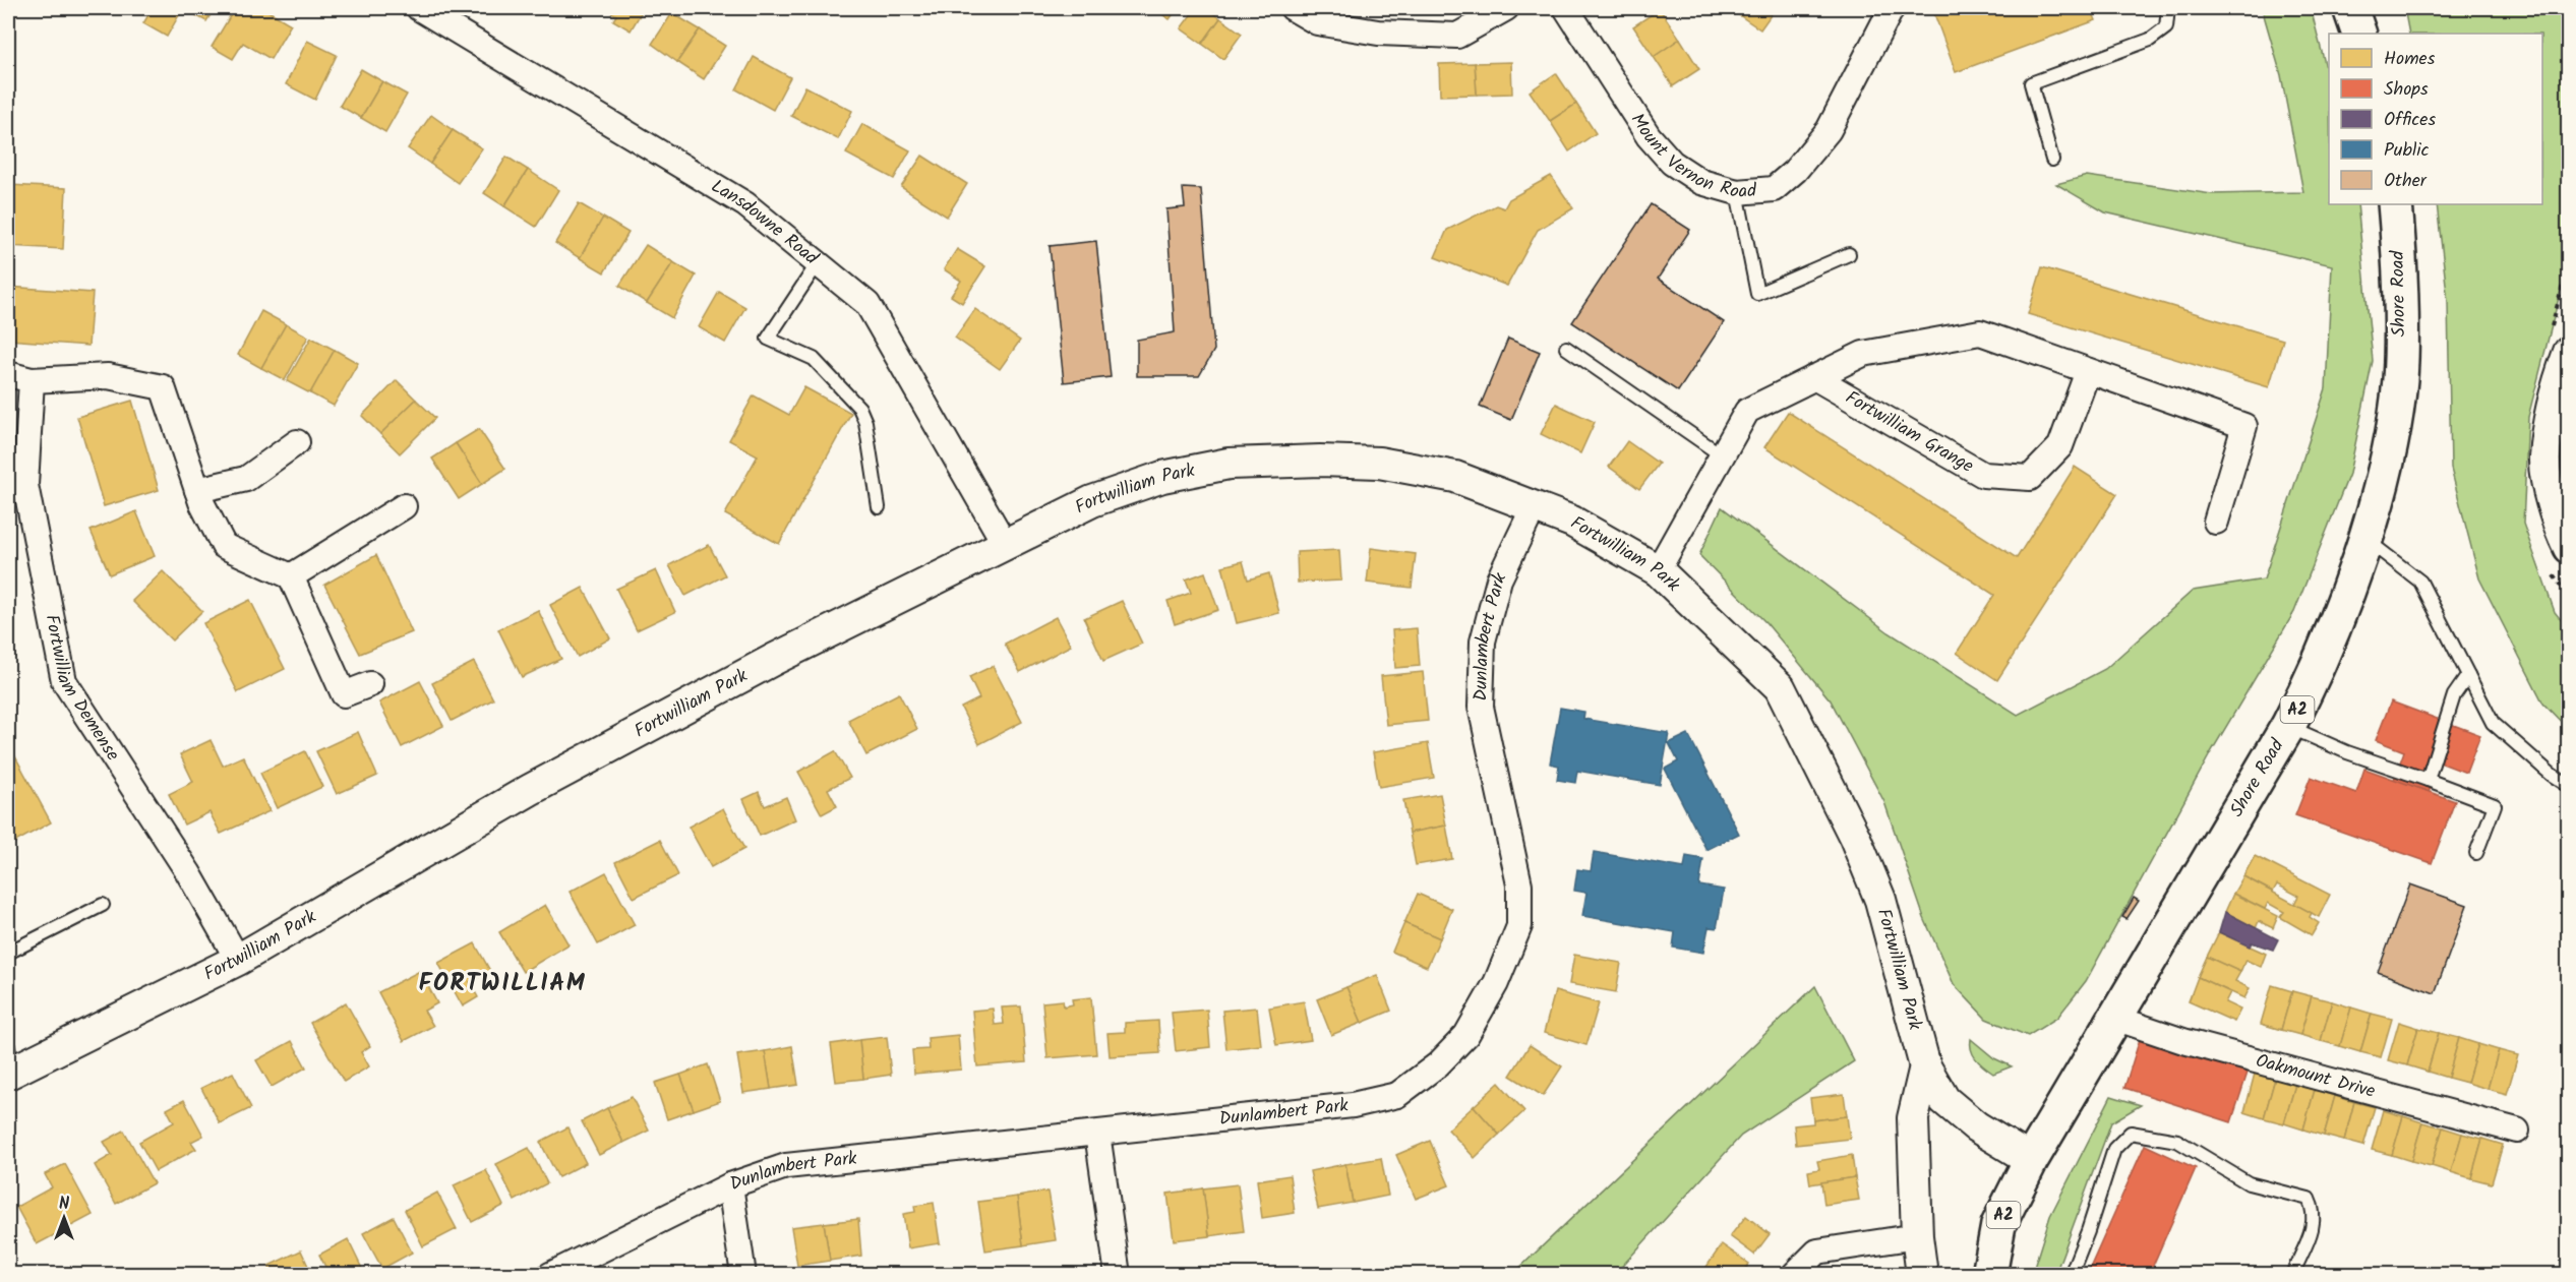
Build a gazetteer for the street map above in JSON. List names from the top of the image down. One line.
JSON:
{"streets":{"main road":["Shore Road","A2"],"street":["Mount Vernon Road","Lansdowne Road","Fortwilliam Grange","Fortwilliam Park","Dunlambert Park","Fortwilliam Demense","Oakmount Drive"]},"crossings":[["Lansdowne Road","Fortwilliam Park"],["Shore Road","Fortwilliam Park"],["Shore Road","Oakmount Drive"],["Fortwilliam Grange","Fortwilliam Park"],["Fortwilliam Park","Dunlambert Park"],["Fortwilliam Park","Fortwilliam Demense"]],"districts":["FORTWILLIAM"],"legend":["Homes","Shops","Offices","Public","Other"],"north":"top"}
